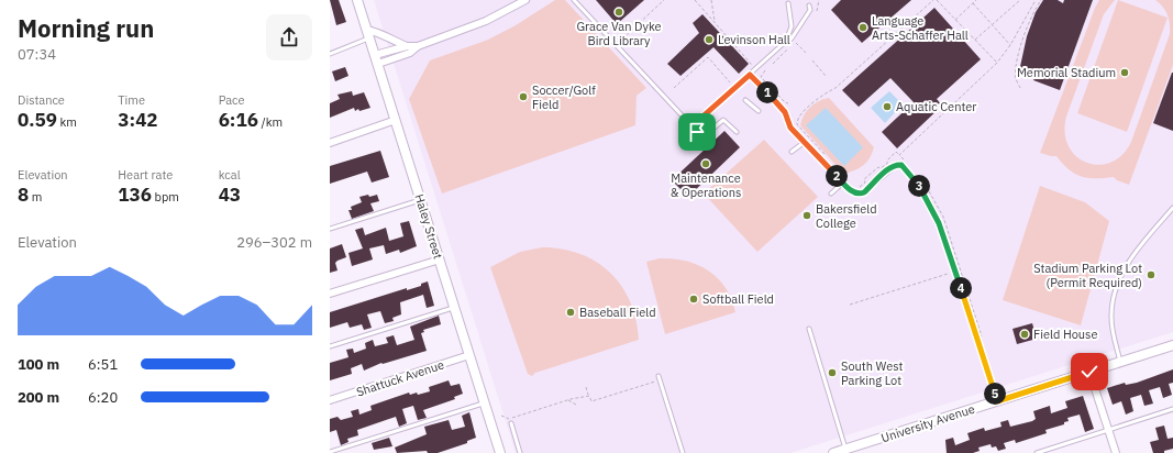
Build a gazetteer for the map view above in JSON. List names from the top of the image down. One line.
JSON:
{"streets":{"street":["Haley Street","Shattuck Avenue","University Avenue"]},"crossings":[["Haley Street","Shattuck Avenue"]],"places":["Grace Van Dyke Bird Library","Language Arts-Schaffer Hall","Levinson Hall","Memorial Stadium","Soccer/Golf Field","Aquatic Center","Maintenance & Operations","Bakersfield College","Stadium Parking Lot (Permit Required)","Softball Field","Baseball Field","Field House","South West Parking Lot"],"page":{"heading":["Morning run","07:34"],"stats":[["Distance","0.59 km"],["Time","3:42"],["Pace","6:16 /km"],["Elevation","8 m"],["Heart rate","136 bpm"],["kcal","43"]],"pins":["1","2","3","4","5"],"chart":["Elevation","296–302 m"],"list":[{"name":"100 m","note":"6:51"},{"name":"200 m","note":"6:20"}]}}
